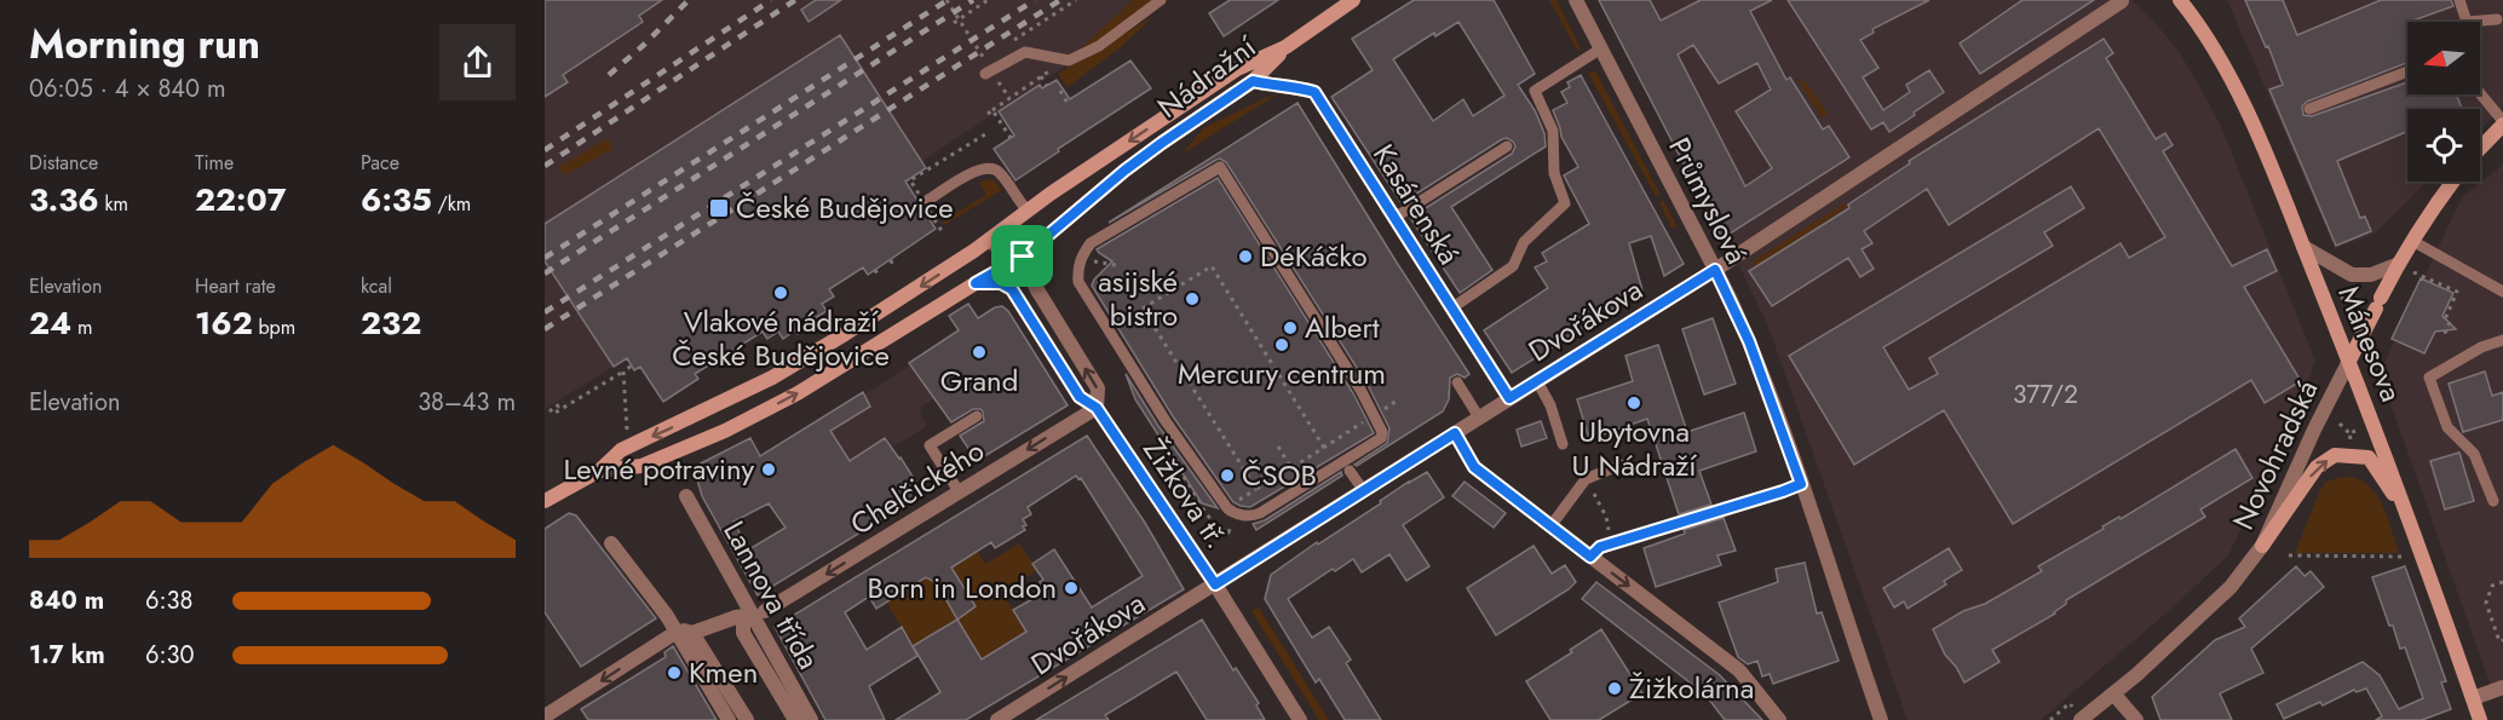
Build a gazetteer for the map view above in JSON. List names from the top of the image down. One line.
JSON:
{"streets":{"main road":["Nádražní","Mánesova","Novohradská"],"street":["Průmyslová","Kasárenská","Dvořákova","Chelčického","Žižkova tř.","Lannova třída"]},"crossings":[["Nádražní","Kasárenská"],["Nádražní","Žižkova tř."],["Průmyslová","Dvořákova"],["Kasárenská","Dvořákova"],["Dvořákova","Žižkova tř."],["Mánesova","Novohradská"],["Chelčického","Žižkova tř."],["Chelčického","Lannova třída"]],"one_way":["Chelčického"],"places":{"transit":["České Budějovice"],"other":["DéKáčko","Vlakové nádraží České Budějovice","asijské bistro","Albert","Mercury centrum","Grand","Ubytovna U Nádraží","Levné potraviny","ČSOB","Born in London","Kmen","Žižkolárna"]},"house_numbers":["377/2"],"north":"left","page":{"heading":["Morning run","06:05 · 4 × 840 m"],"stats":[["Distance","3.36 km"],["Time","22:07"],["Pace","6:35 /km"],["Elevation","24 m"],["Heart rate","162 bpm"],["kcal","232"]],"chart":["Elevation","38–43 m"],"list":[{"name":"840 m","note":"6:38"},{"name":"1.7 km","note":"6:30"}]}}
